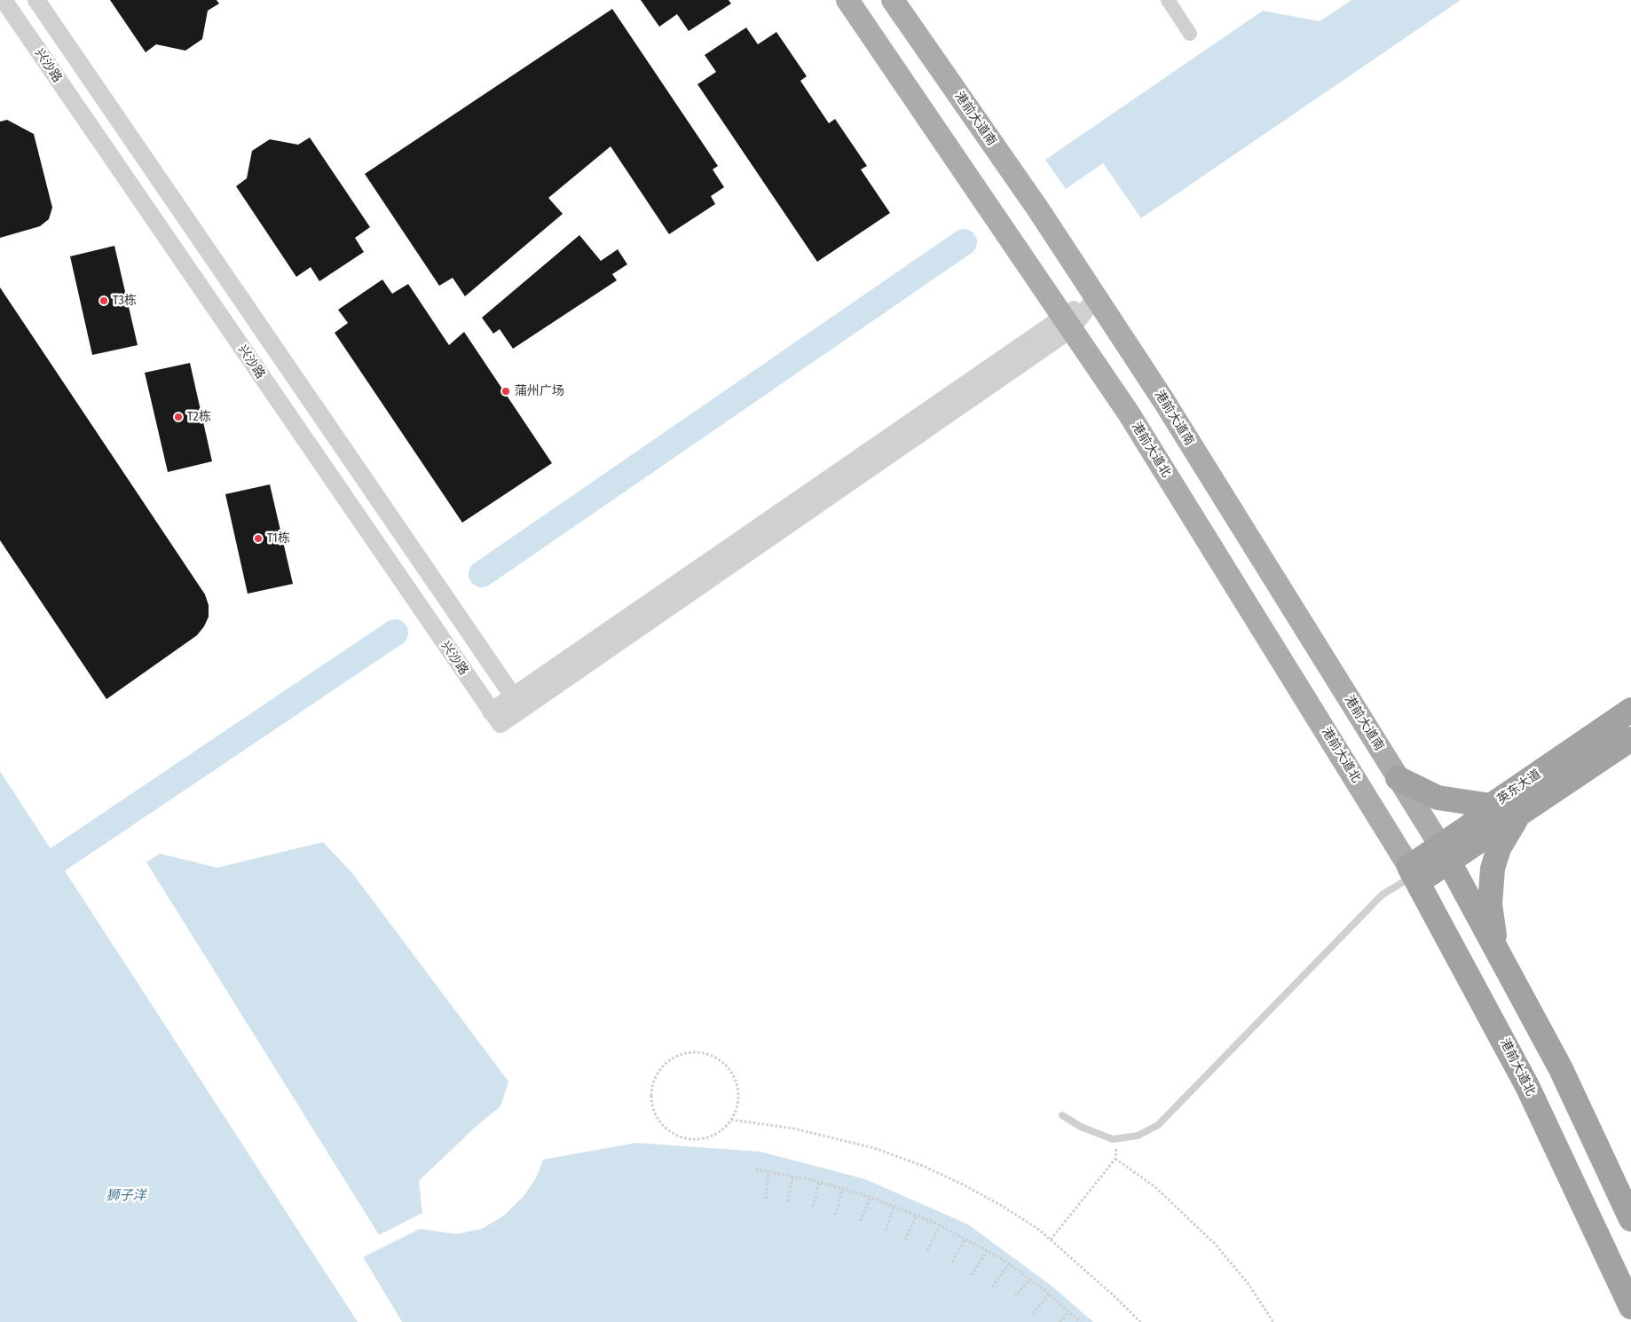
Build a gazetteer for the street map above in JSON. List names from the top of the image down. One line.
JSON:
{"streets":{"highway":["港前大道北","英东大道"],"main road":["港前大道南"],"street":["兴沙路"]},"crossings":[["港前大道南","英东大道"],["港前大道北","英东大道"]],"water":["狮子洋"],"places":["T3栋","蒲州广场","T2栋","T1栋"]}
